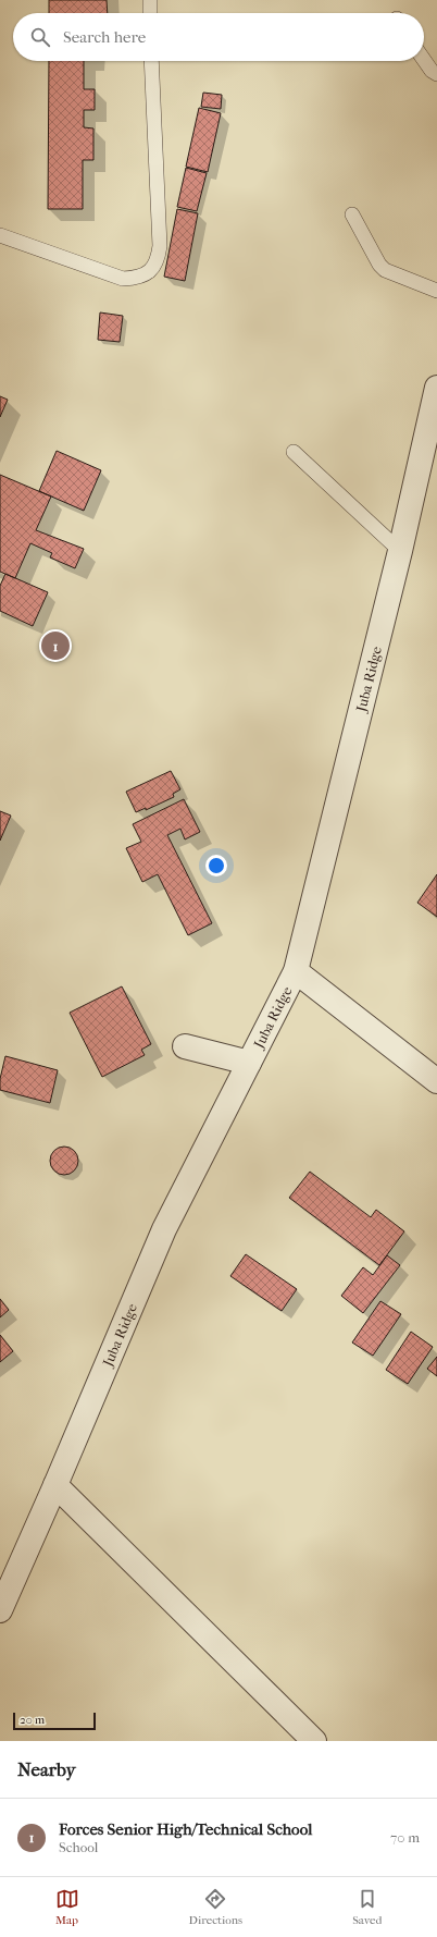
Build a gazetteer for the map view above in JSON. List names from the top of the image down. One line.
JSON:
{"streets":{"street":["Juba Ridge"]},"scale_bar":"20 m","page":{"search":"Search here","pins":"1","scale":"20 m","heading":"Nearby","list":[{"mark":"1","name":"Forces Senior High/Technical School","note":"School","value":"70 m"}],"nav":["Map","Directions","Saved"]}}
